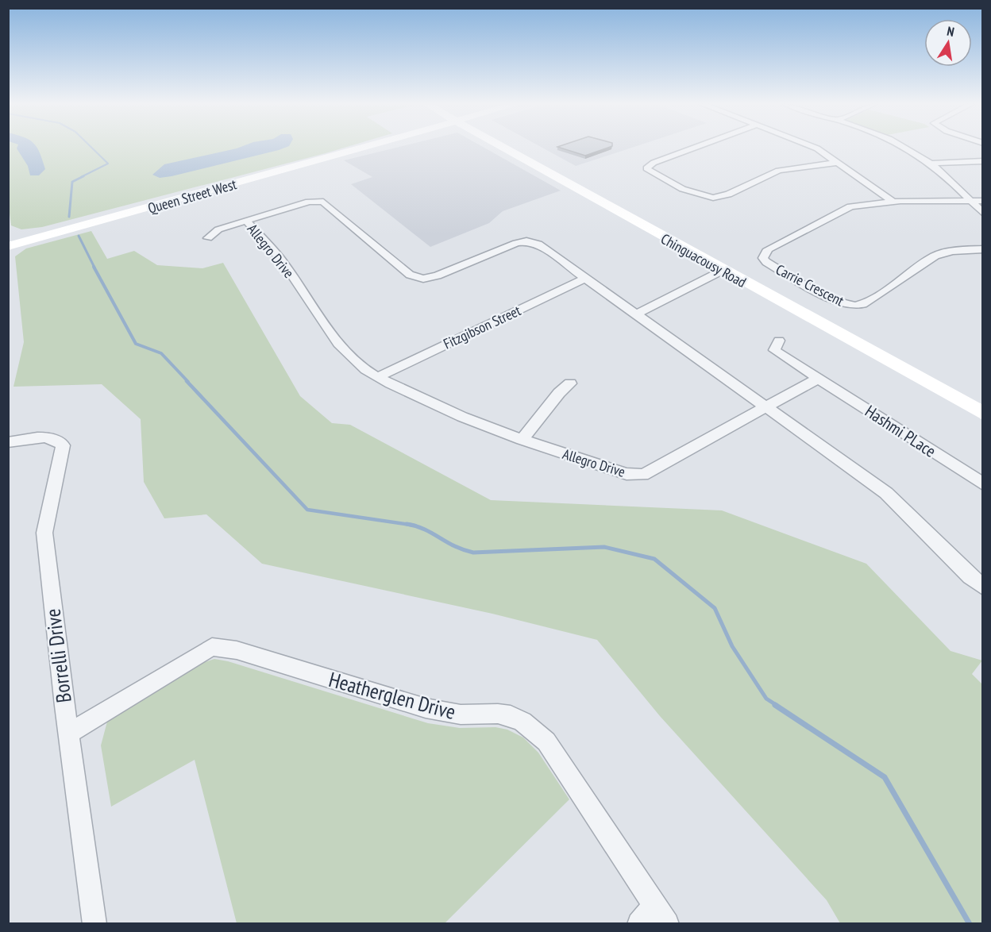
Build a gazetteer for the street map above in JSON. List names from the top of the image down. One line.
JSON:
{"streets":{"main road":["Queen Street West","Chinguacousy Road"],"street":["Allegro Drive","Carrie Crescent","Fitzgibson Street","Hashmi PLace","Borrelli Drive","Heatherglen Drive"]},"crossings":[["Allegro Drive","Fitzgibson Street"],["Borrelli Drive","Heatherglen Drive"]],"north":"top"}
